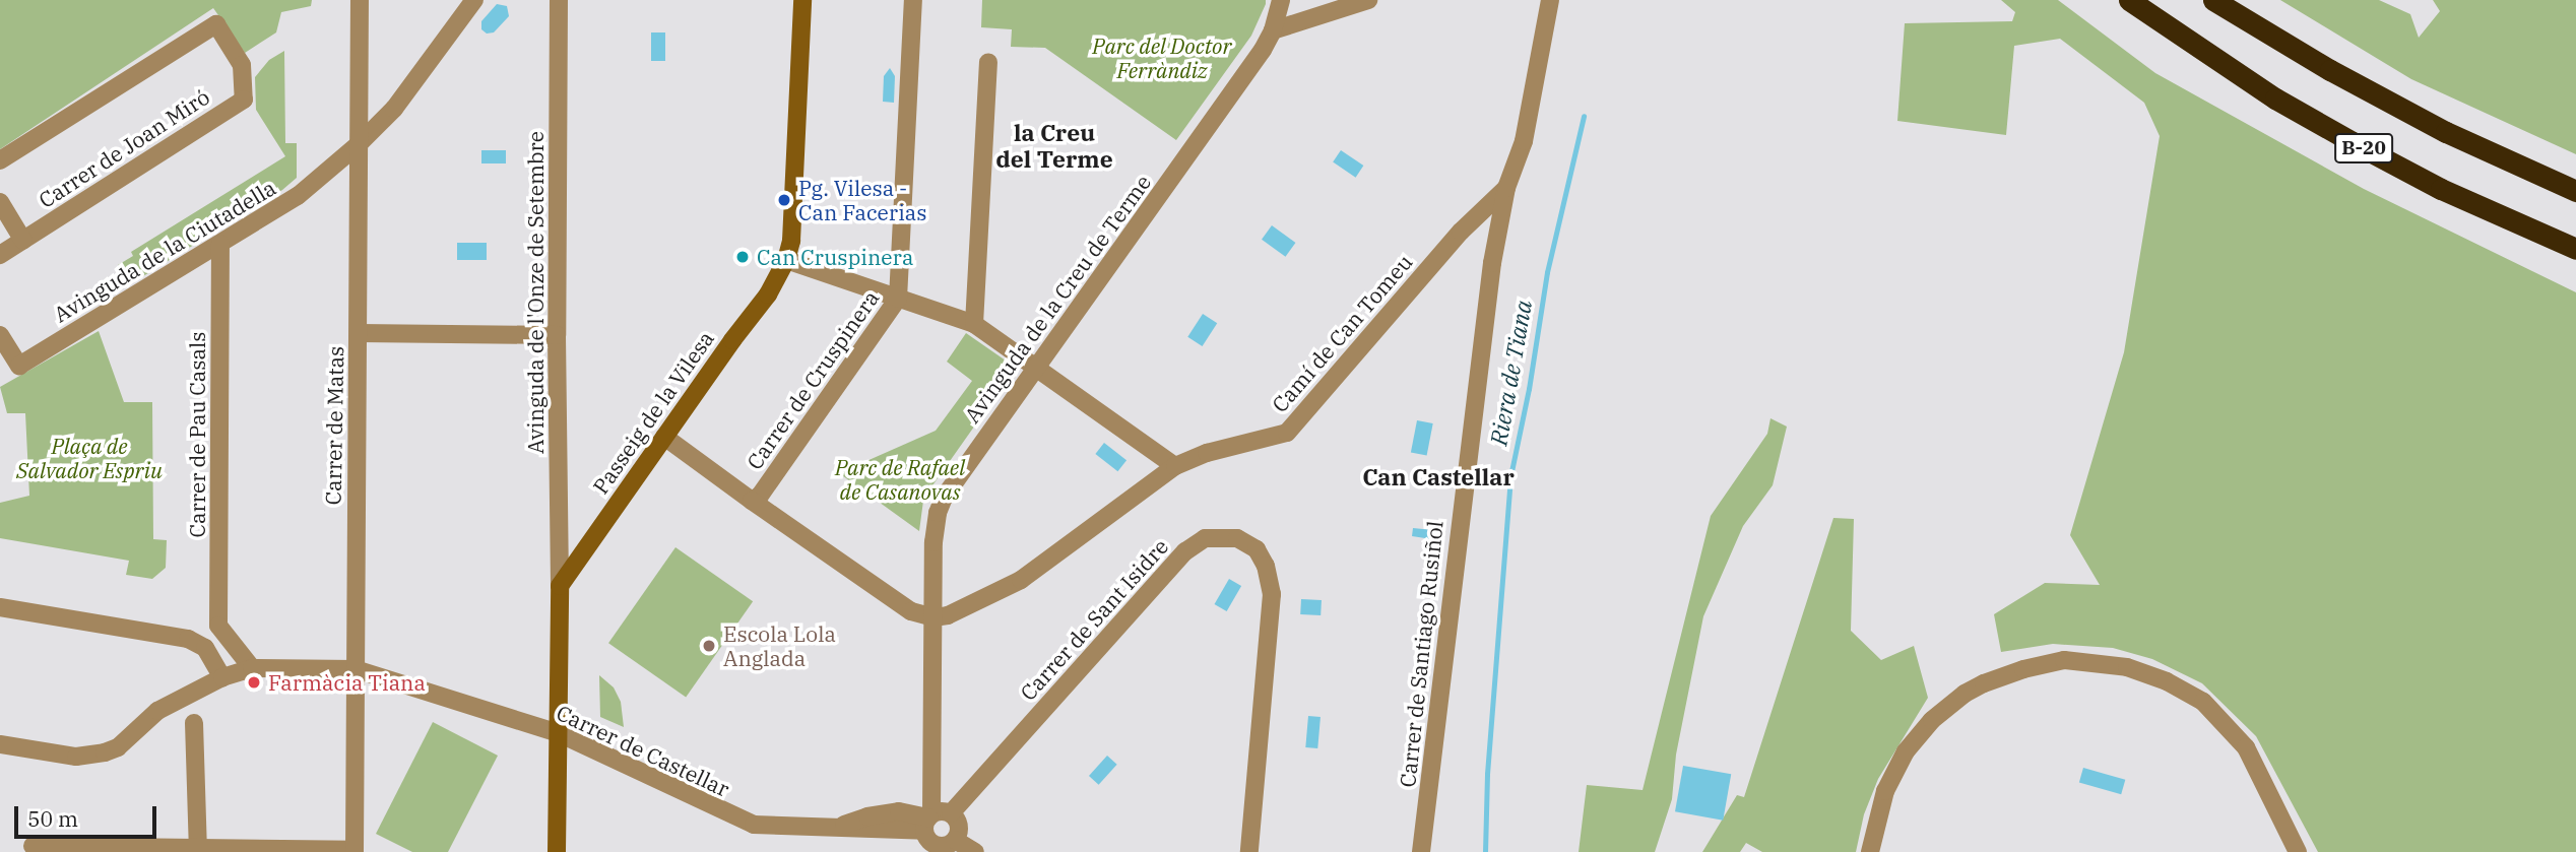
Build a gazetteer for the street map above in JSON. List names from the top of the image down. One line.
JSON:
{"streets":{"highway":["B-20"],"street":["Carrer de Joan Miró","Avinguda de la Ciutadella","Avinguda de l'Onze de Setembre","Avinguda de la Creu de Terme","Camí de Can Tomeu","Carrer de Cruspinera","Passeig de la Vilesa","Carrer de Matas","Carrer de Pau Casals","Carrer de Sant Isidre","Carrer de Santiago Rusiñol","Carrer de Castellar"]},"crossings":[["Avinguda de la Ciutadella","Carrer de Matas"],["Avinguda de la Ciutadella","Carrer de Pau Casals"],["Avinguda de l'Onze de Setembre","Passeig de la Vilesa"],["Avinguda de la Creu de Terme","Camí de Can Tomeu"],["Avinguda de la Creu de Terme","Carrer de Sant Isidre"],["Avinguda de la Creu de Terme","Carrer de Castellar"],["Camí de Can Tomeu","Carrer de Santiago Rusiñol"],["Carrer de Cruspinera","Passeig de la Vilesa"],["Carrer de Matas","Carrer de Castellar"],["Carrer de Pau Casals","Carrer de Castellar"],["Carrer de Sant Isidre","Carrer de Castellar"]],"districts":["la Creu del Terme","Can Castellar"],"water":["Riera de Tiana"],"parks":["Parc del Doctor Ferràndiz","Plaça de Salvador Espriu","Parc de Rafael de Casanovas"],"places":["Pg. Vilesa - Can Facerias","Can Cruspinera","Escola Lola Anglada","Farmàcia Tiana"],"scale_bar":"50 m"}
